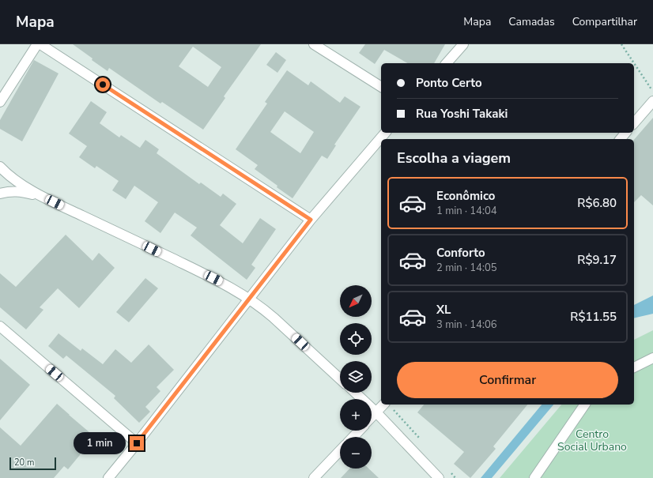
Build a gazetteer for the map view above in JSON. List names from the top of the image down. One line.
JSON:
{"parks":["Centro Social Urbano"],"scale_bar":"20 m","north":"bottom left","page":{"header":"Mapa","nav":["Mapa","Camadas","Compartilhar"],"banner":["Ponto Certo","Rua Yoshi Takaki"],"heading":"Escolha a viagem","list":[{"name":"Econômico","note":"1 min · 14:04","value":"R$6.80"},{"name":"Conforto","note":"2 min · 14:05","value":"R$9.17"},{"name":"XL","note":"3 min · 14:06","value":"R$11.55"}],"map_buttons":["+","−"],"buttons":"Confirmar","bubble":"1 min","scale":"20 m"}}
